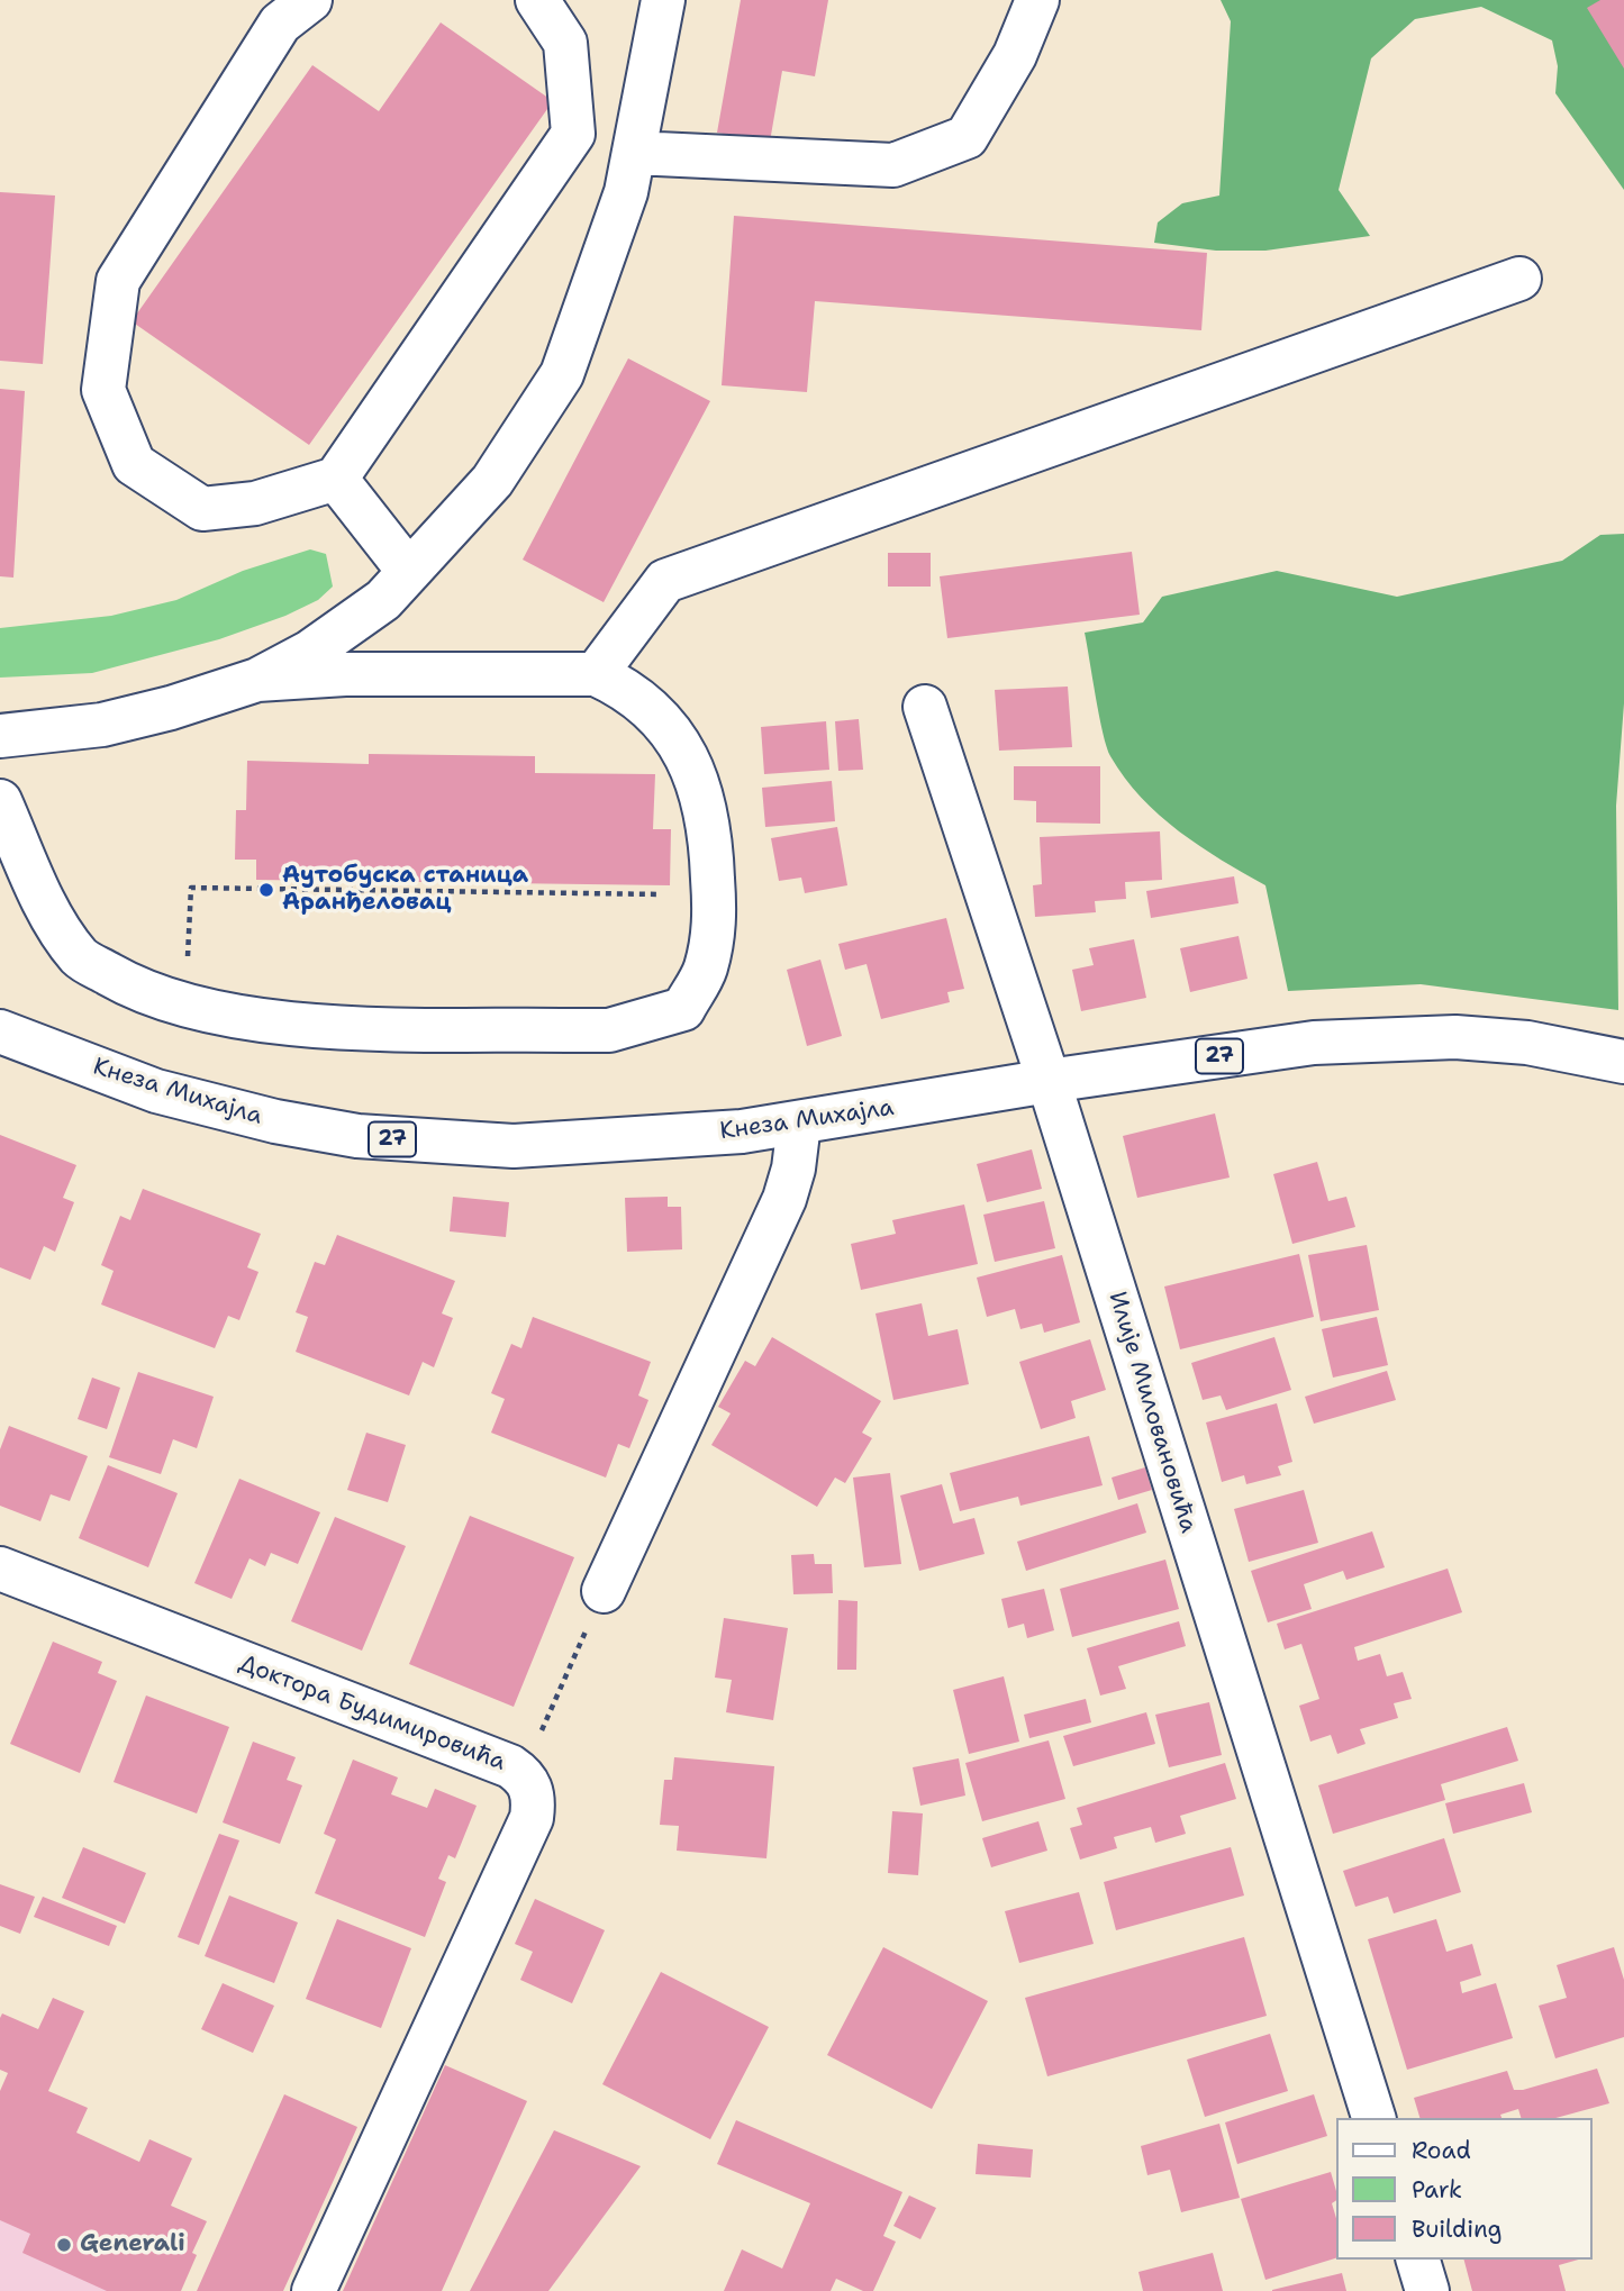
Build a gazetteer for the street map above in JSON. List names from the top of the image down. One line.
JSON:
{"streets":{"street":["27","Кнеза Михајла","Илије Миловановића","Доктора Будимировића"]},"crossings":[["Кнеза Михајла","Илије Миловановића"]],"places":["Аутобуска станица Аранђеловац","Generali"],"legend":["Road","Park","Building"]}
